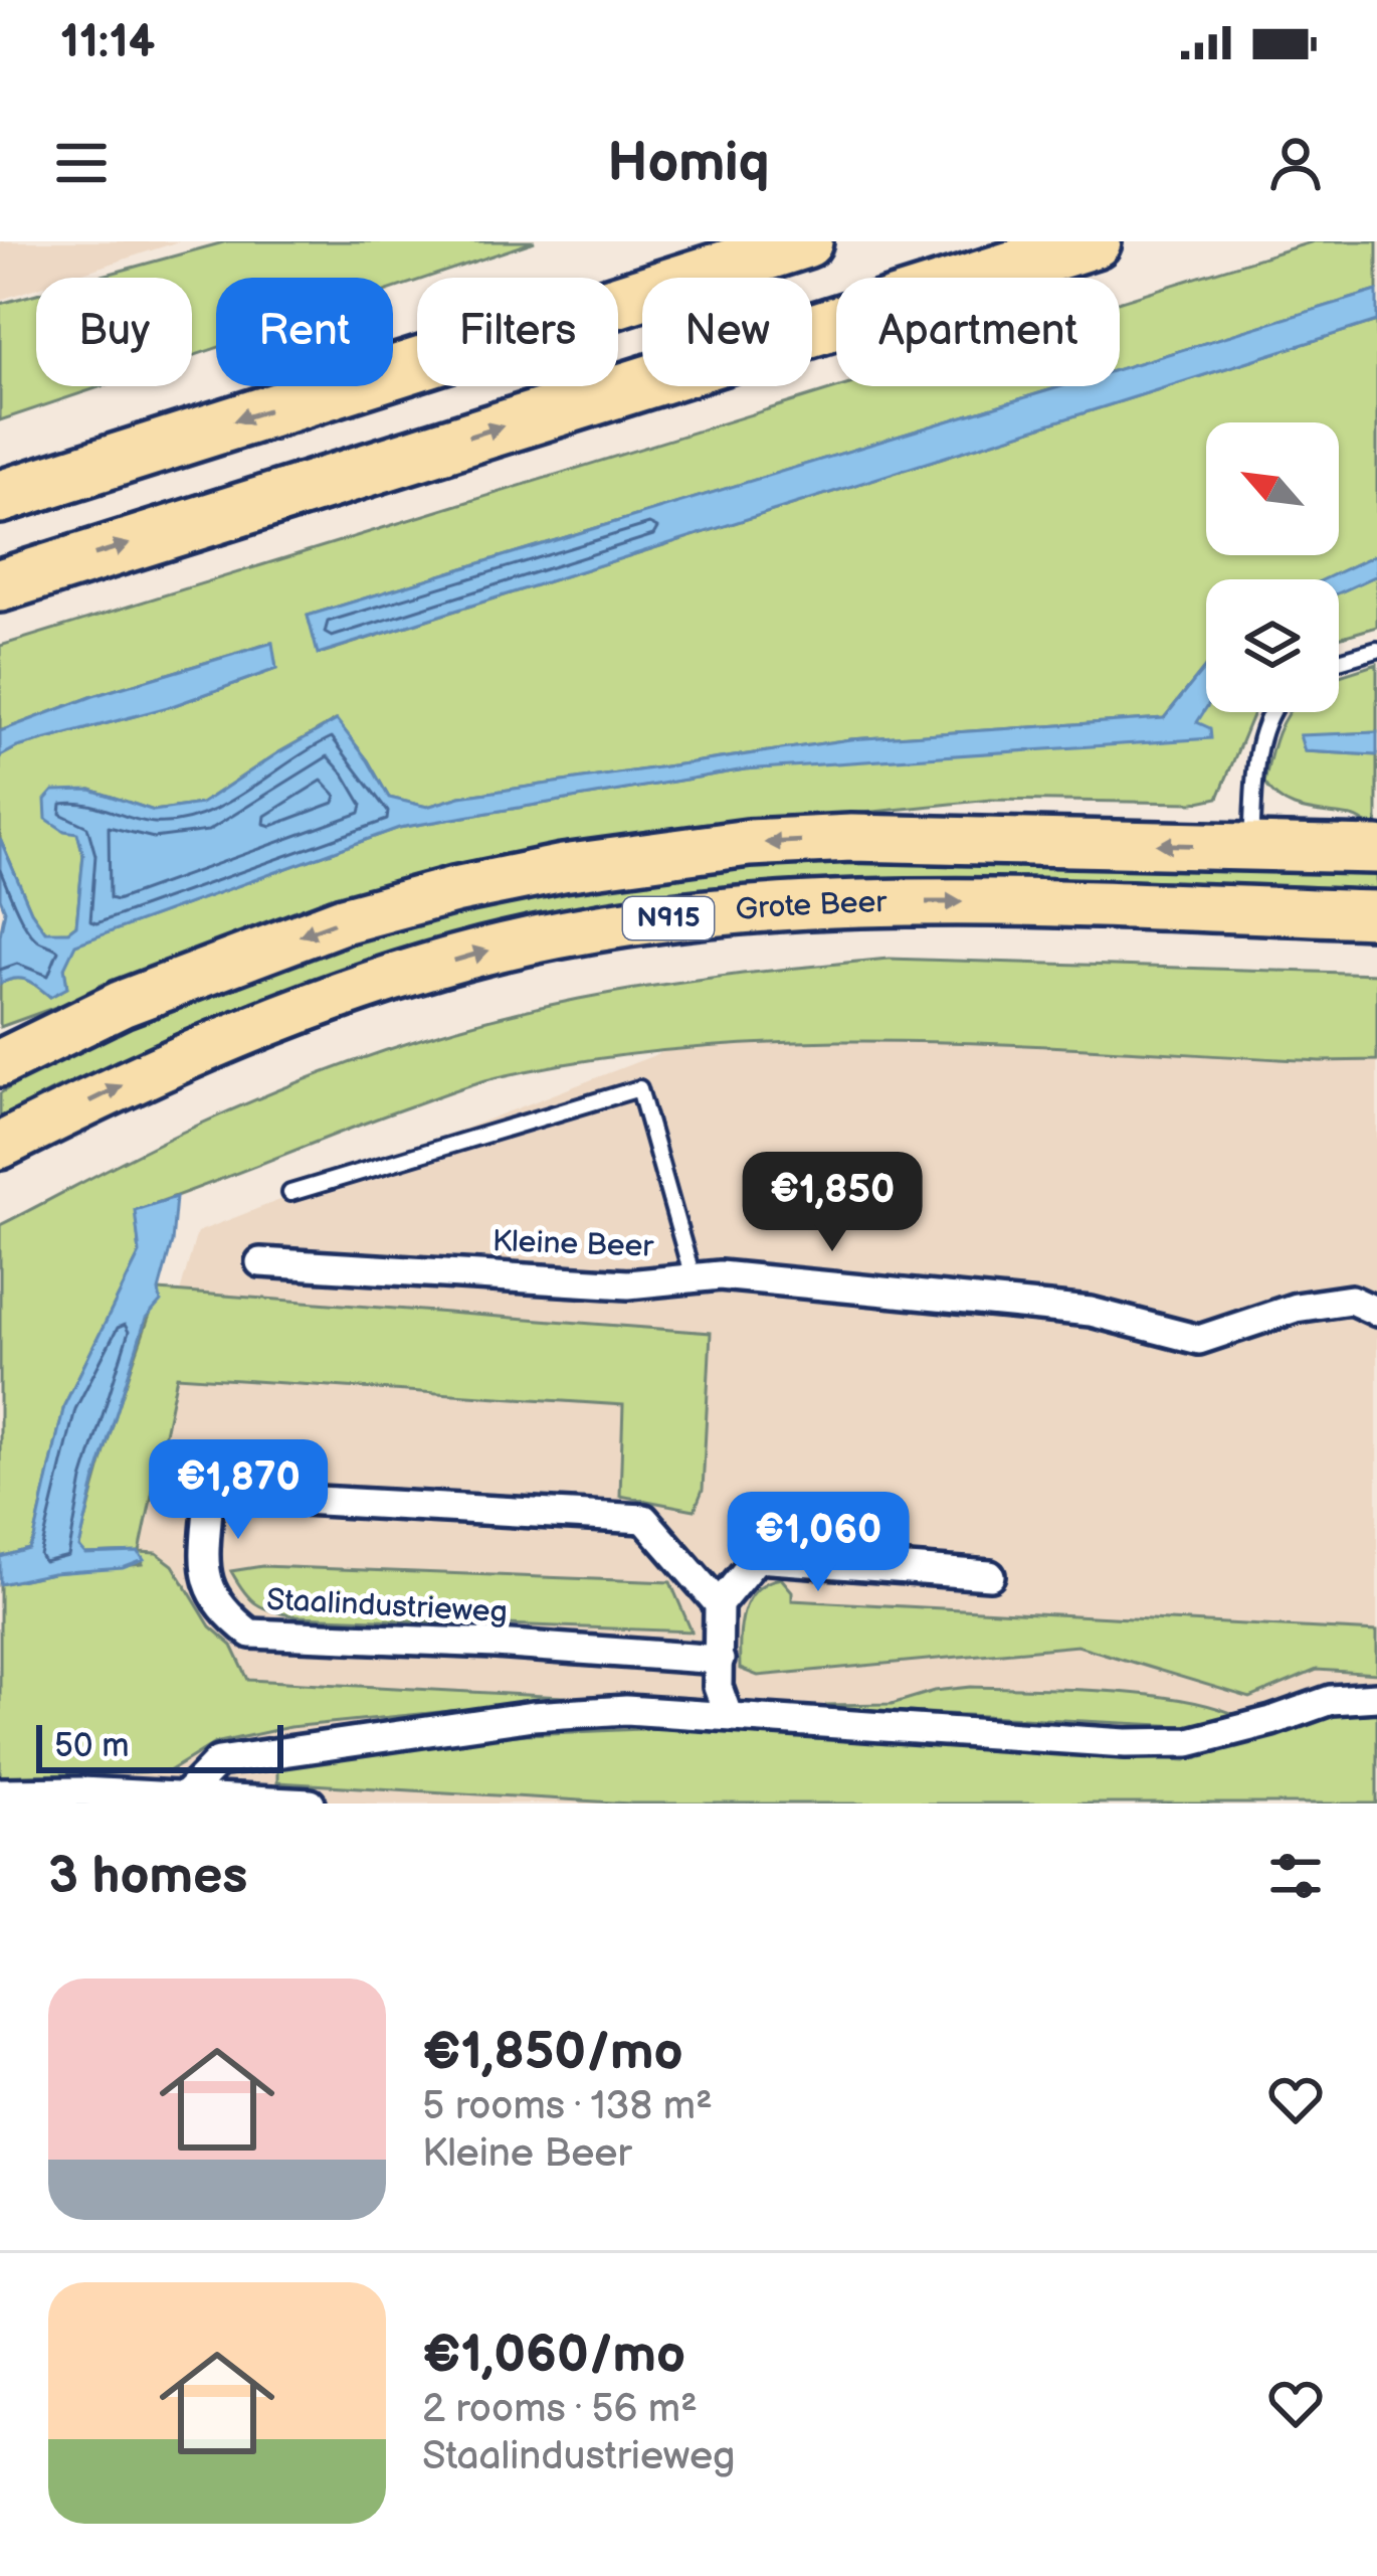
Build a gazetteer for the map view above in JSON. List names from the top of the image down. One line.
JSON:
{"streets":{"main road":["Grote Beer","N915"],"street":["Kleine Beer","Staalindustrieweg"]},"scale_bar":"50 m","north":"top left","page":{"status":"11:14","header":"Homiq","chip":["Buy","Rent","Filters","New","Apartment"],"price":["€1,850","€1,870","€1,060"],"scale":"50 m","heading":"3 homes","list":[{"name":"€1,850/mo","note":"5 rooms · 138 m² · Kleine Beer"},{"name":"€1,060/mo","note":"2 rooms · 56 m² · Staalindustrieweg"}]}}
